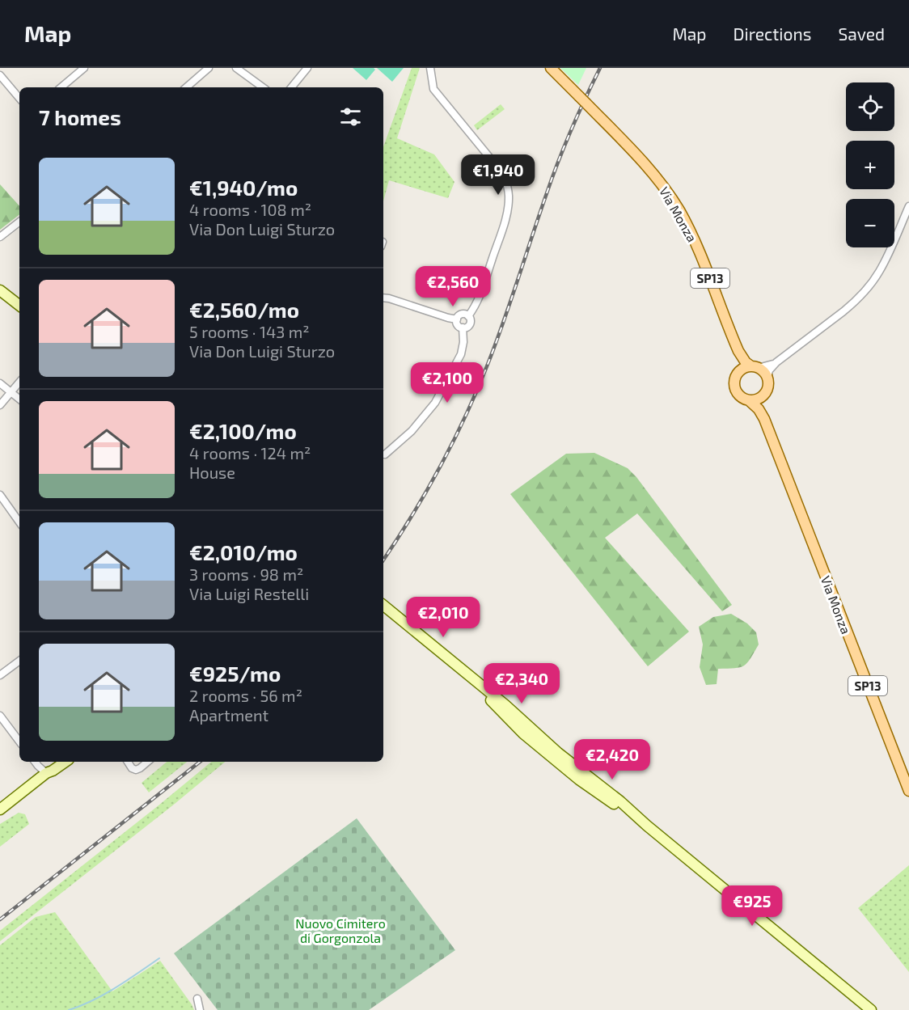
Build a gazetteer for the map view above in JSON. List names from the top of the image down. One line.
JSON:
{"streets":{"main road":["Via Monza","SP13"]},"parks":["Nuovo Cimitero di Gorgonzola"],"page":{"header":"Map","nav":["Map","Directions","Saved"],"map_buttons":["+","−"],"heading":"7 homes","list":[{"name":"€1,940/mo","note":"4 rooms · 108 m² · Via Don Luigi Sturzo"},{"name":"€2,560/mo","note":"5 rooms · 143 m² · Via Don Luigi Sturzo"},{"name":"€2,100/mo","note":"4 rooms · 124 m² · House"},{"name":"€2,010/mo","note":"3 rooms · 98 m² · Via Luigi Restelli"},{"name":"€925/mo","note":"2 rooms · 56 m² · Apartment"}],"price":["€1,940","€2,560","€2,100","€2,010","€2,340","€2,420","€925"]}}
